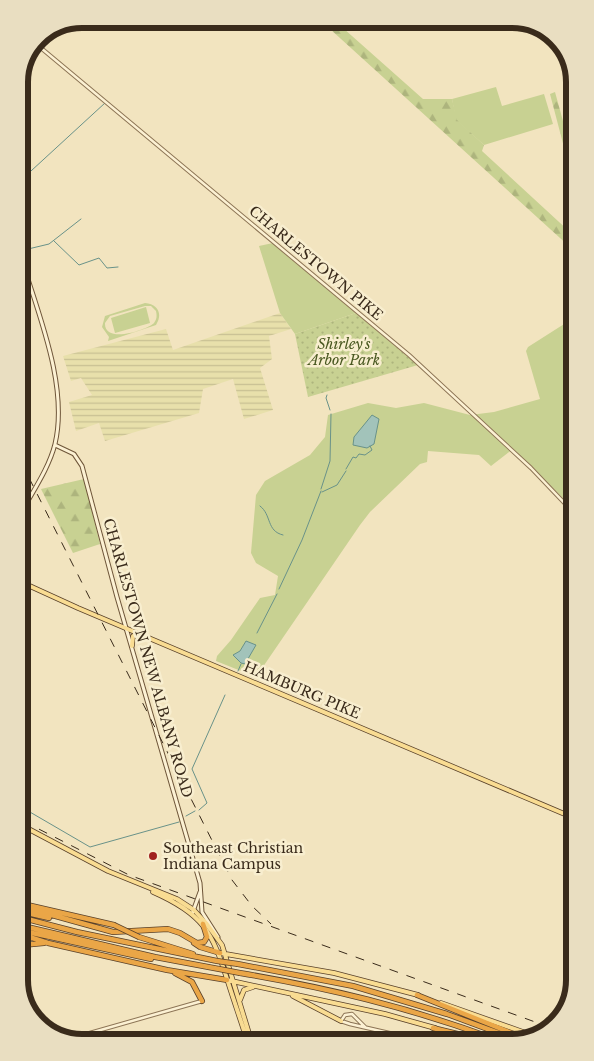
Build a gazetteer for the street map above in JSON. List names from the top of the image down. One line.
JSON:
{"streets":{"main road":["CHARLESTOWN NEW ALBANY ROAD","HAMBURG PIKE"],"street":["CHARLESTOWN PIKE"]},"crossings":[["CHARLESTOWN NEW ALBANY ROAD","HAMBURG PIKE"]],"parks":["Shirley's Arbor Park"],"places":["Southeast Christian Indiana Campus"]}
